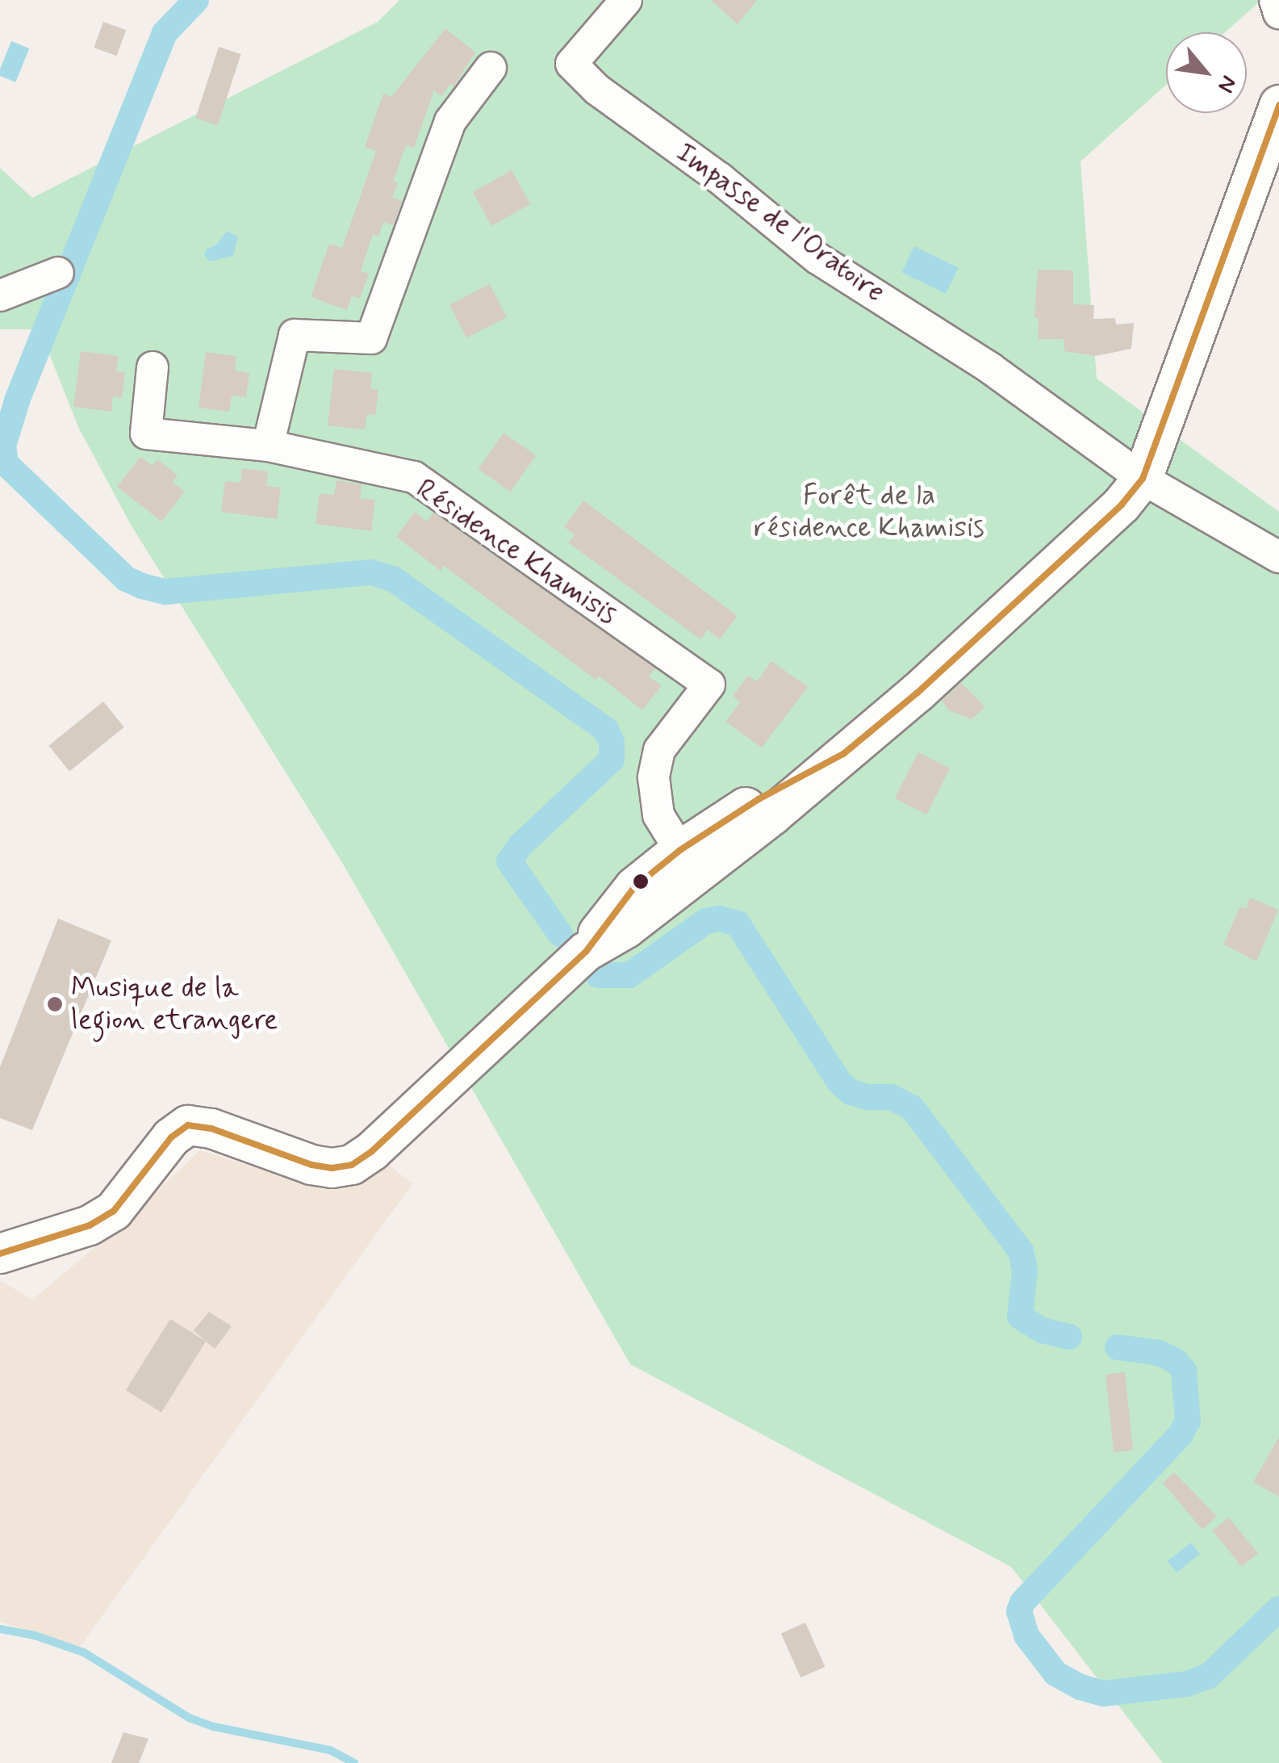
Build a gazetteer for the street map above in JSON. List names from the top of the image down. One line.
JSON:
{"streets":{"street":["Impasse de l'Oratoire","Résidence Khamisis"]},"parks":["Forêt de la résidence Khamisis"],"places":["Musique de la legion etrangere"],"north":"bottom right"}
